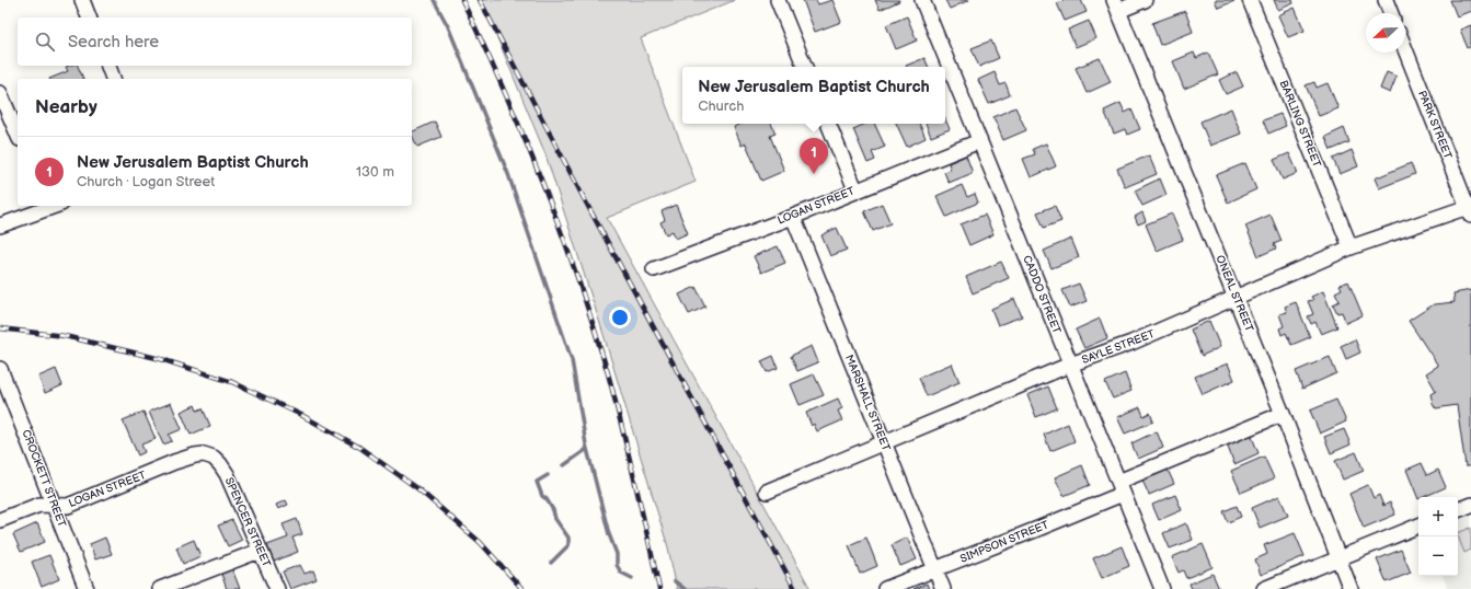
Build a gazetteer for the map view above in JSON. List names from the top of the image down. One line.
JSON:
{"streets":{"street":["BARLING STREET","PARK STREET","LOGAN STREET","ONEAL STREET","CADDO STREET","SAYLE STREET","MARSHALL STREET","CROCKETT STREET","SPENCER STREET","SIMPSON STREET"]},"crossings":[["BARLING STREET","SAYLE STREET"],["PARK STREET","SAYLE STREET"],["LOGAN STREET","CADDO STREET"],["LOGAN STREET","MARSHALL STREET"],["LOGAN STREET","CROCKETT STREET"],["LOGAN STREET","SPENCER STREET"],["ONEAL STREET","SAYLE STREET"],["ONEAL STREET","SIMPSON STREET"],["CADDO STREET","SAYLE STREET"],["CADDO STREET","SIMPSON STREET"],["SAYLE STREET","MARSHALL STREET"],["MARSHALL STREET","SIMPSON STREET"]],"north":"bottom left","page":{"search":"Search here","popup":["New Jerusalem Baptist Church","Church"],"heading":"Nearby","list":[{"mark":"1","name":"New Jerusalem Baptist Church","note":"Church · Logan Street","value":"130 m"}],"pins":"1","map_buttons":["+","−"]}}
